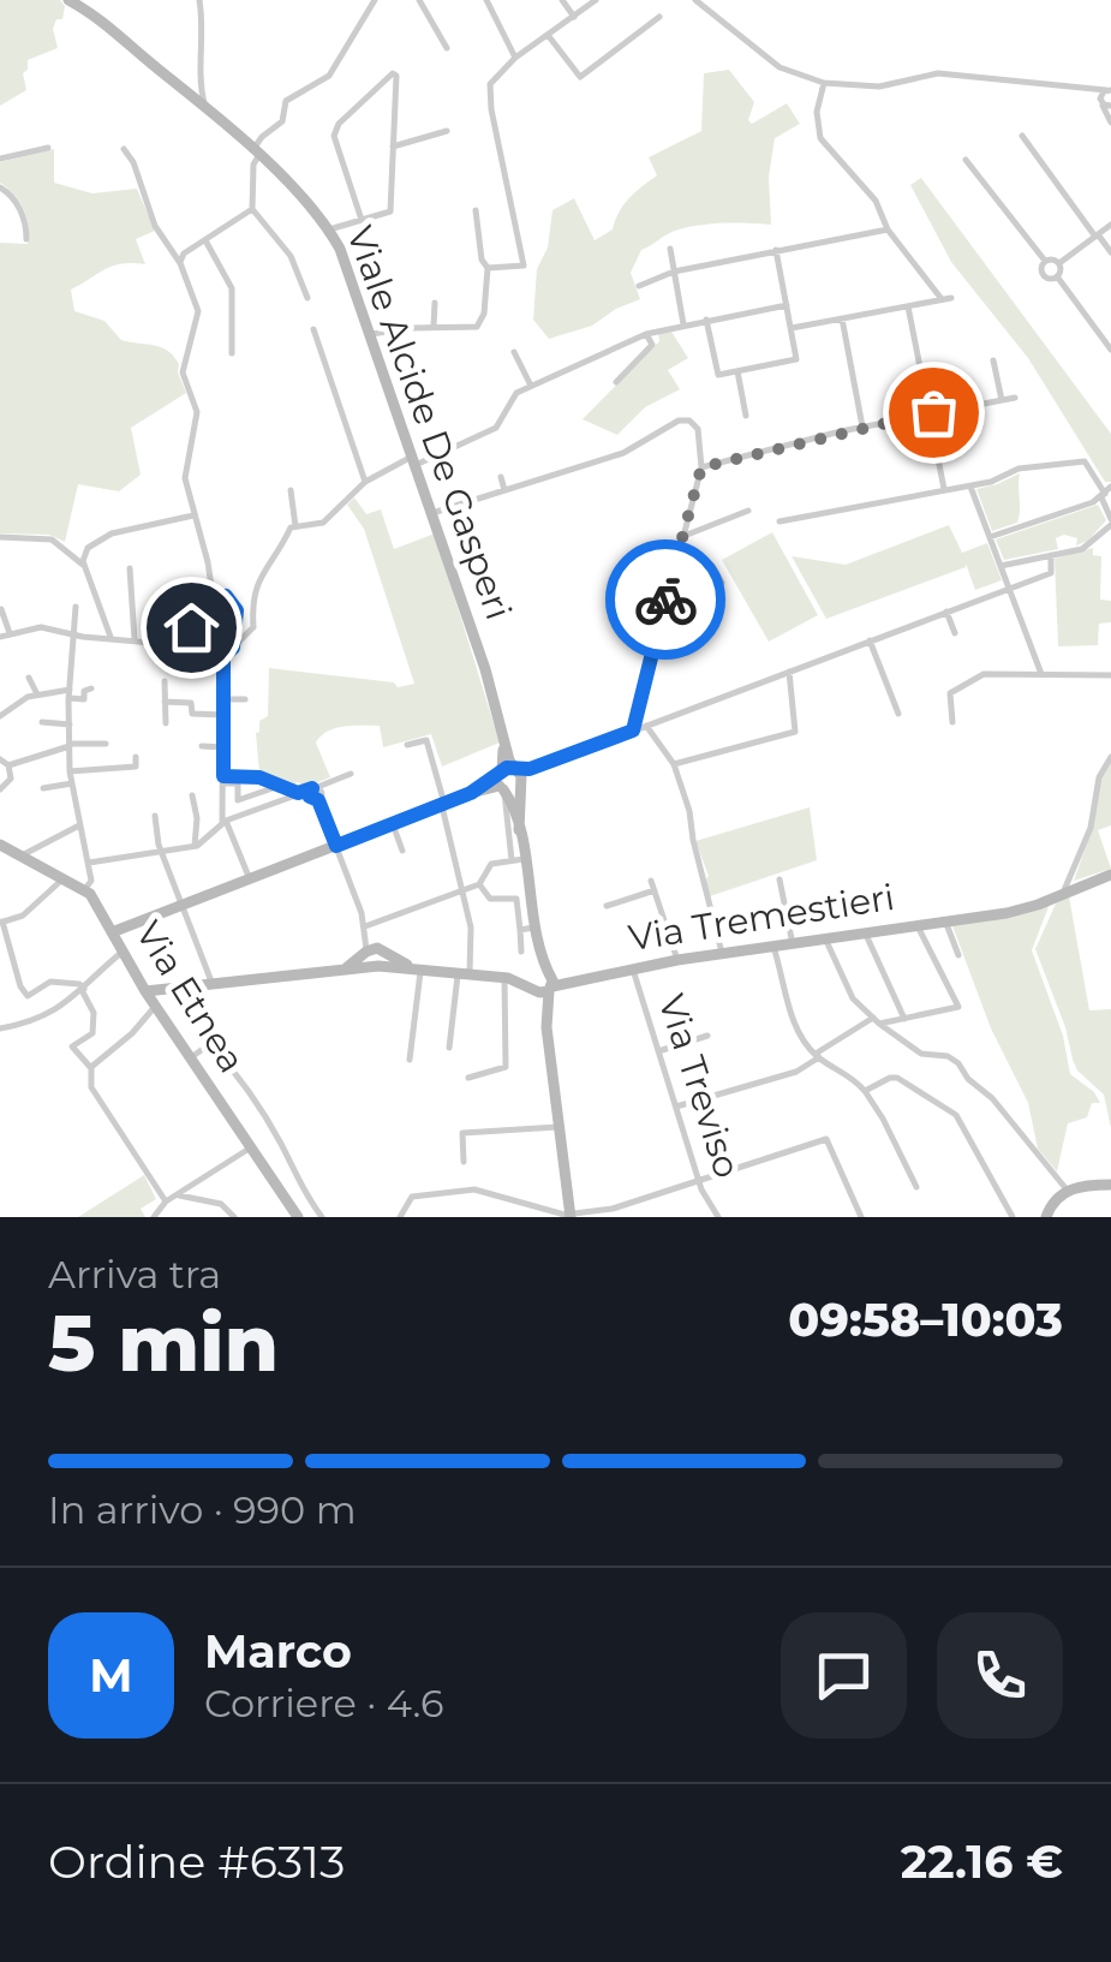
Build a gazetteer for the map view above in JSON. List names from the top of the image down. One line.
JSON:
{"streets":{"main road":["Viale Alcide De Gasperi","Via Tremestieri","Via Etnea"],"street":["Via Treviso"]},"crossings":[["Via Tremestieri","Via Treviso"]],"page":{"heading":["5 min","Arriva tra","09:58–10:03"],"panel":["Marco","Corriere · 4.6","Ordine #6313","22.16 €"],"bar":"In arrivo · 990 m","round":"M"}}
